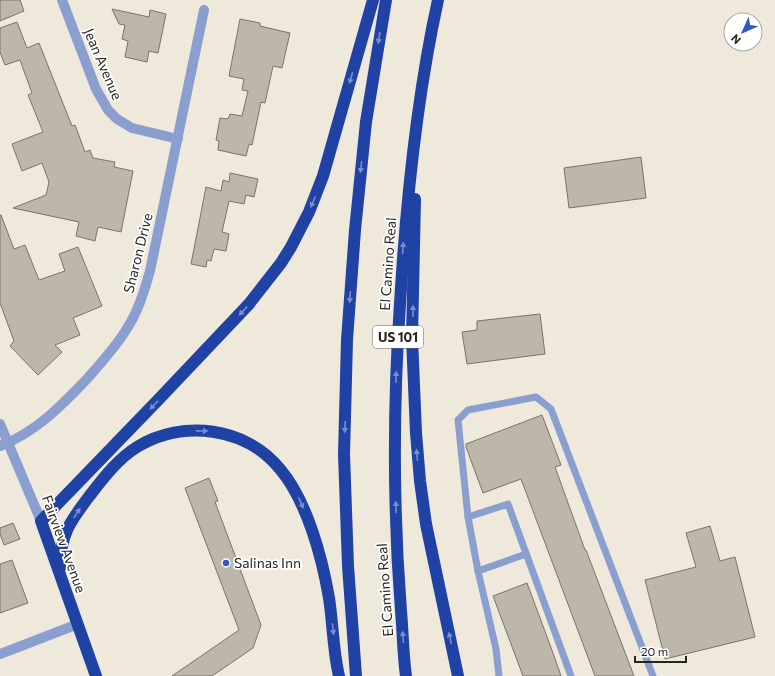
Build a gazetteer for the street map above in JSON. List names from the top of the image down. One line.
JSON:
{"streets":{"highway":["El Camino Real","US 101","Fairview Avenue"],"street":["Jean Avenue","Sharon Drive"]},"crossings":[["Jean Avenue","Sharon Drive"],["Sharon Drive","Fairview Avenue"]],"places":["Salinas Inn"],"scale_bar":"20 m","north":"bottom left"}
